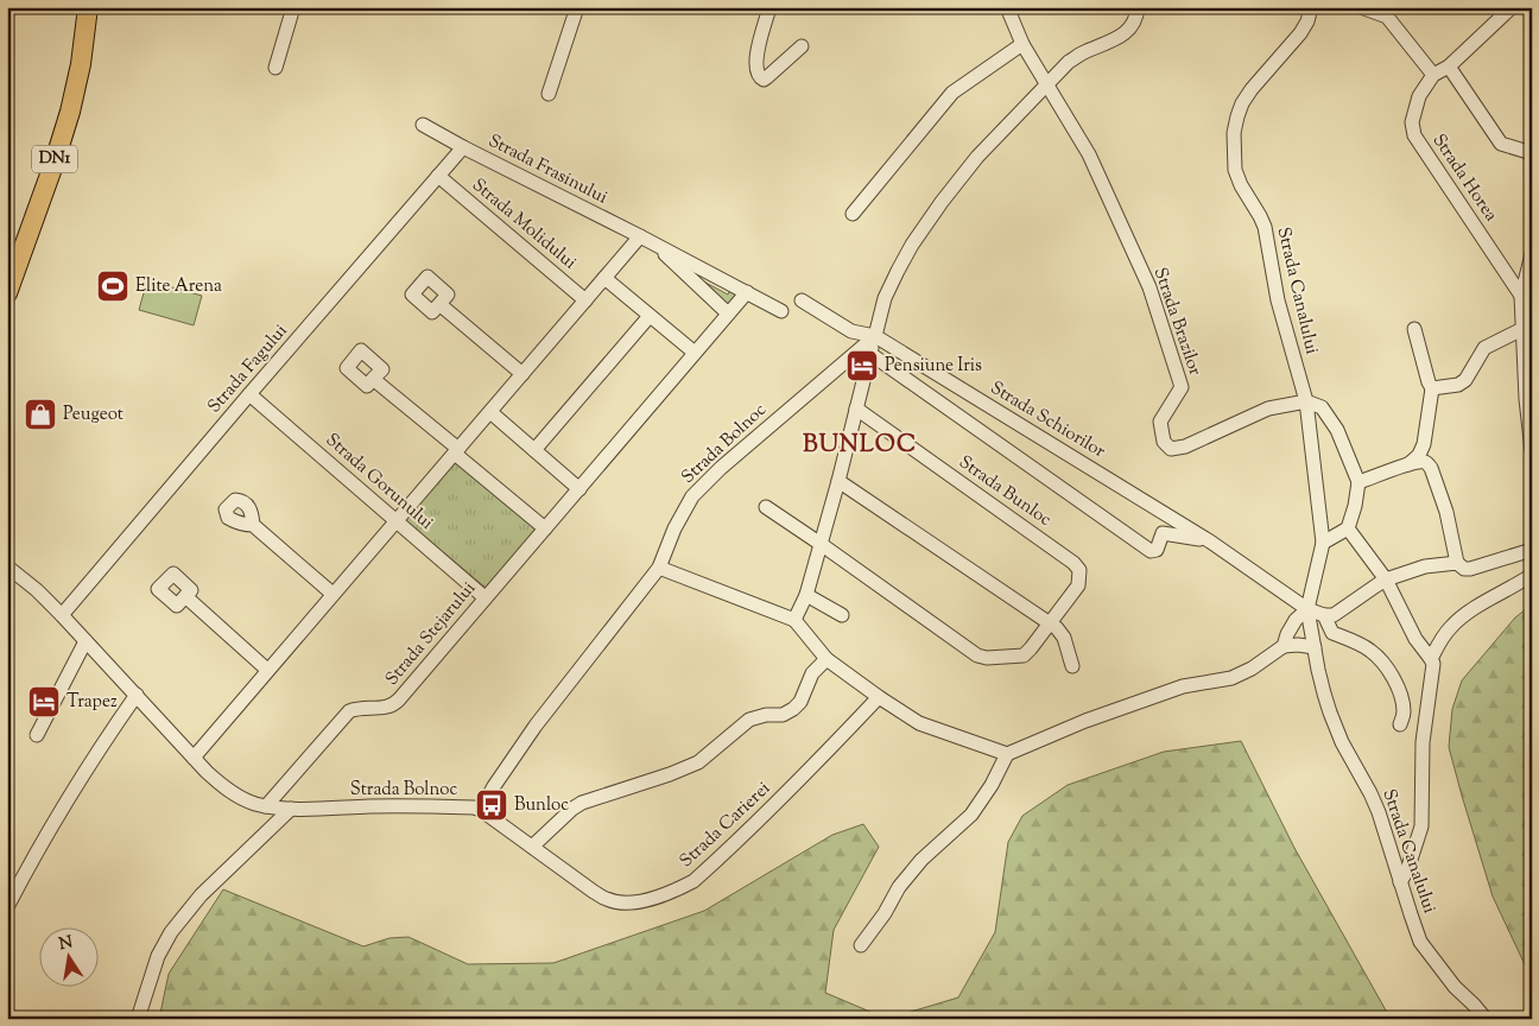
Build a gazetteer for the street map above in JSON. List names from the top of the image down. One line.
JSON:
{"streets":{"highway":["DN1"],"street":["Strada Frasinului","Strada Horea","Strada Molidului","Strada Canalului","Strada Brazilor","Strada Fagului","Strada Schiorilor","Strada Bolnoc","Strada Gorunului","Strada Bunloc","Strada Stejarului","Strada Carierei"]},"crossings":[["Strada Frasinului","Strada Fagului"],["Strada Frasinului","Strada Stejarului"],["Strada Molidului","Strada Fagului"],["Strada Canalului","Strada Brazilor"],["Strada Canalului","Strada Schiorilor"],["Strada Fagului","Strada Gorunului"],["Strada Schiorilor","Strada Bolnoc"],["Strada Bolnoc","Strada Stejarului"],["Strada Bolnoc","Strada Carierei"],["Strada Gorunului","Strada Stejarului"]],"districts":["BUNLOC"],"places":{"sports":["Elite Arena"],"hotel":["Pensiune Iris","Trapez"],"shop":["Peugeot"],"bus stop":["Bunloc"]},"north":"top"}
